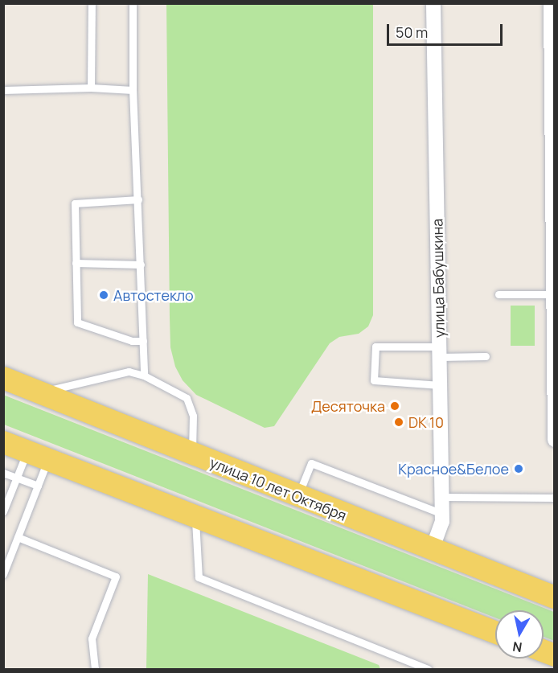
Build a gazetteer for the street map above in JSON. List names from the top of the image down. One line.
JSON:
{"streets":{"main road":["улица 10 лет Октября"],"street":["улица Бабушкина"]},"crossings":[["улица Бабушкина","улица 10 лет Октября"]],"places":["Автостекло","Десяточка","DK 10","Красное&Белое"],"scale_bar":"50 m","north":"bottom"}
